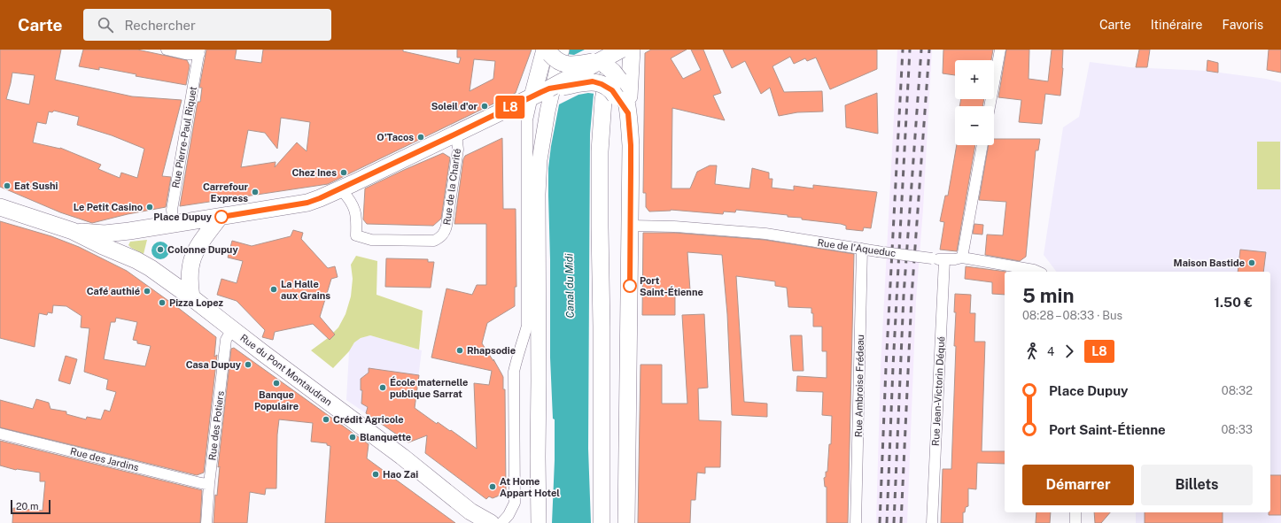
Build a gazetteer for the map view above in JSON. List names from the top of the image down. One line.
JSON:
{"streets":{"main road":["Rue du Pont Montaudran"],"street":["Rue Pierre-Paul Riquet","Rue de la Charité","Rue de l'Aqueduc","Rue Ambroise Frédeau","Rue Jean-Victorin Déqué","Rue des Potiers","Rue des Jardins"]},"crossings":[["Rue de l'Aqueduc","Rue Ambroise Frédeau"],["Rue de l'Aqueduc","Rue Jean-Victorin Déqué"],["Rue du Pont Montaudran","Rue des Potiers"],["Rue des Potiers","Rue des Jardins"]],"water":["Canal du Midi"],"places":["Soleil d'or","O'Tacos","Chez Ines","Eat Sushi","Carrefour Express","Le Petit Casino","Place Dupuy","Colonne Dupuy","Maison Bastide","Port Saint-Étienne","La Halle aux Grains","Café authié","Pizza Lopez","Rhapsodie","Casa Dupuy","Banque Populaire","École maternelle publique Sarrat","Crédit Agricole","Blanquette","Hao Zai","At Home Appart Hotel"],"lines":["bus line L8"],"scale_bar":"20 m","page":{"header":"Carte","search":"Rechercher","nav":["Carte","Itinéraire","Favoris"],"on_map":"L8","map_buttons":["+","−"],"heading":["5 min","08:28 – 08:33 · Bus","1.50 €"],"legs":["4","L8"],"list":[{"name":"Place Dupuy","value":"08:32"},{"name":"Port Saint-Étienne","value":"08:33"}],"buttons":["Démarrer","Billets"],"scale":"20 m"}}
